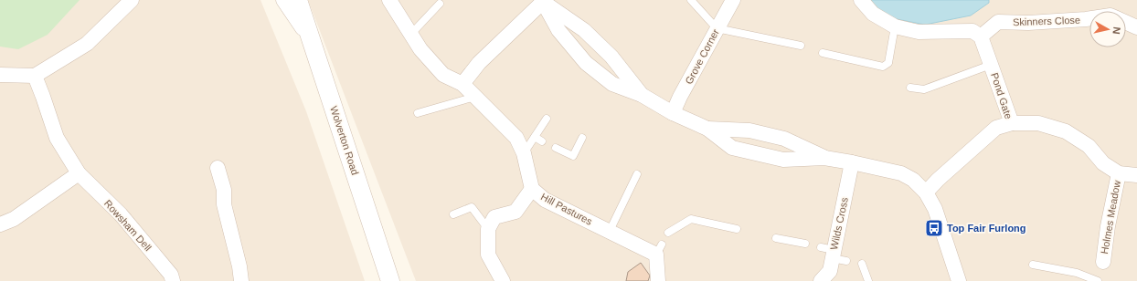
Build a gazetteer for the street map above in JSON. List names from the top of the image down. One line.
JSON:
{"streets":{"street":["Skinners Close","Grove Corner","Pond Gate","Wolverton Road","Hill Pastures","Holmes Meadow","Wilds Cross","Rowsham Dell"]},"crossings":[["Skinners Close","Pond Gate"],["Pond Gate","Holmes Meadow"]],"places":{"bus stop":["Top Fair Furlong"]},"north":"right"}
